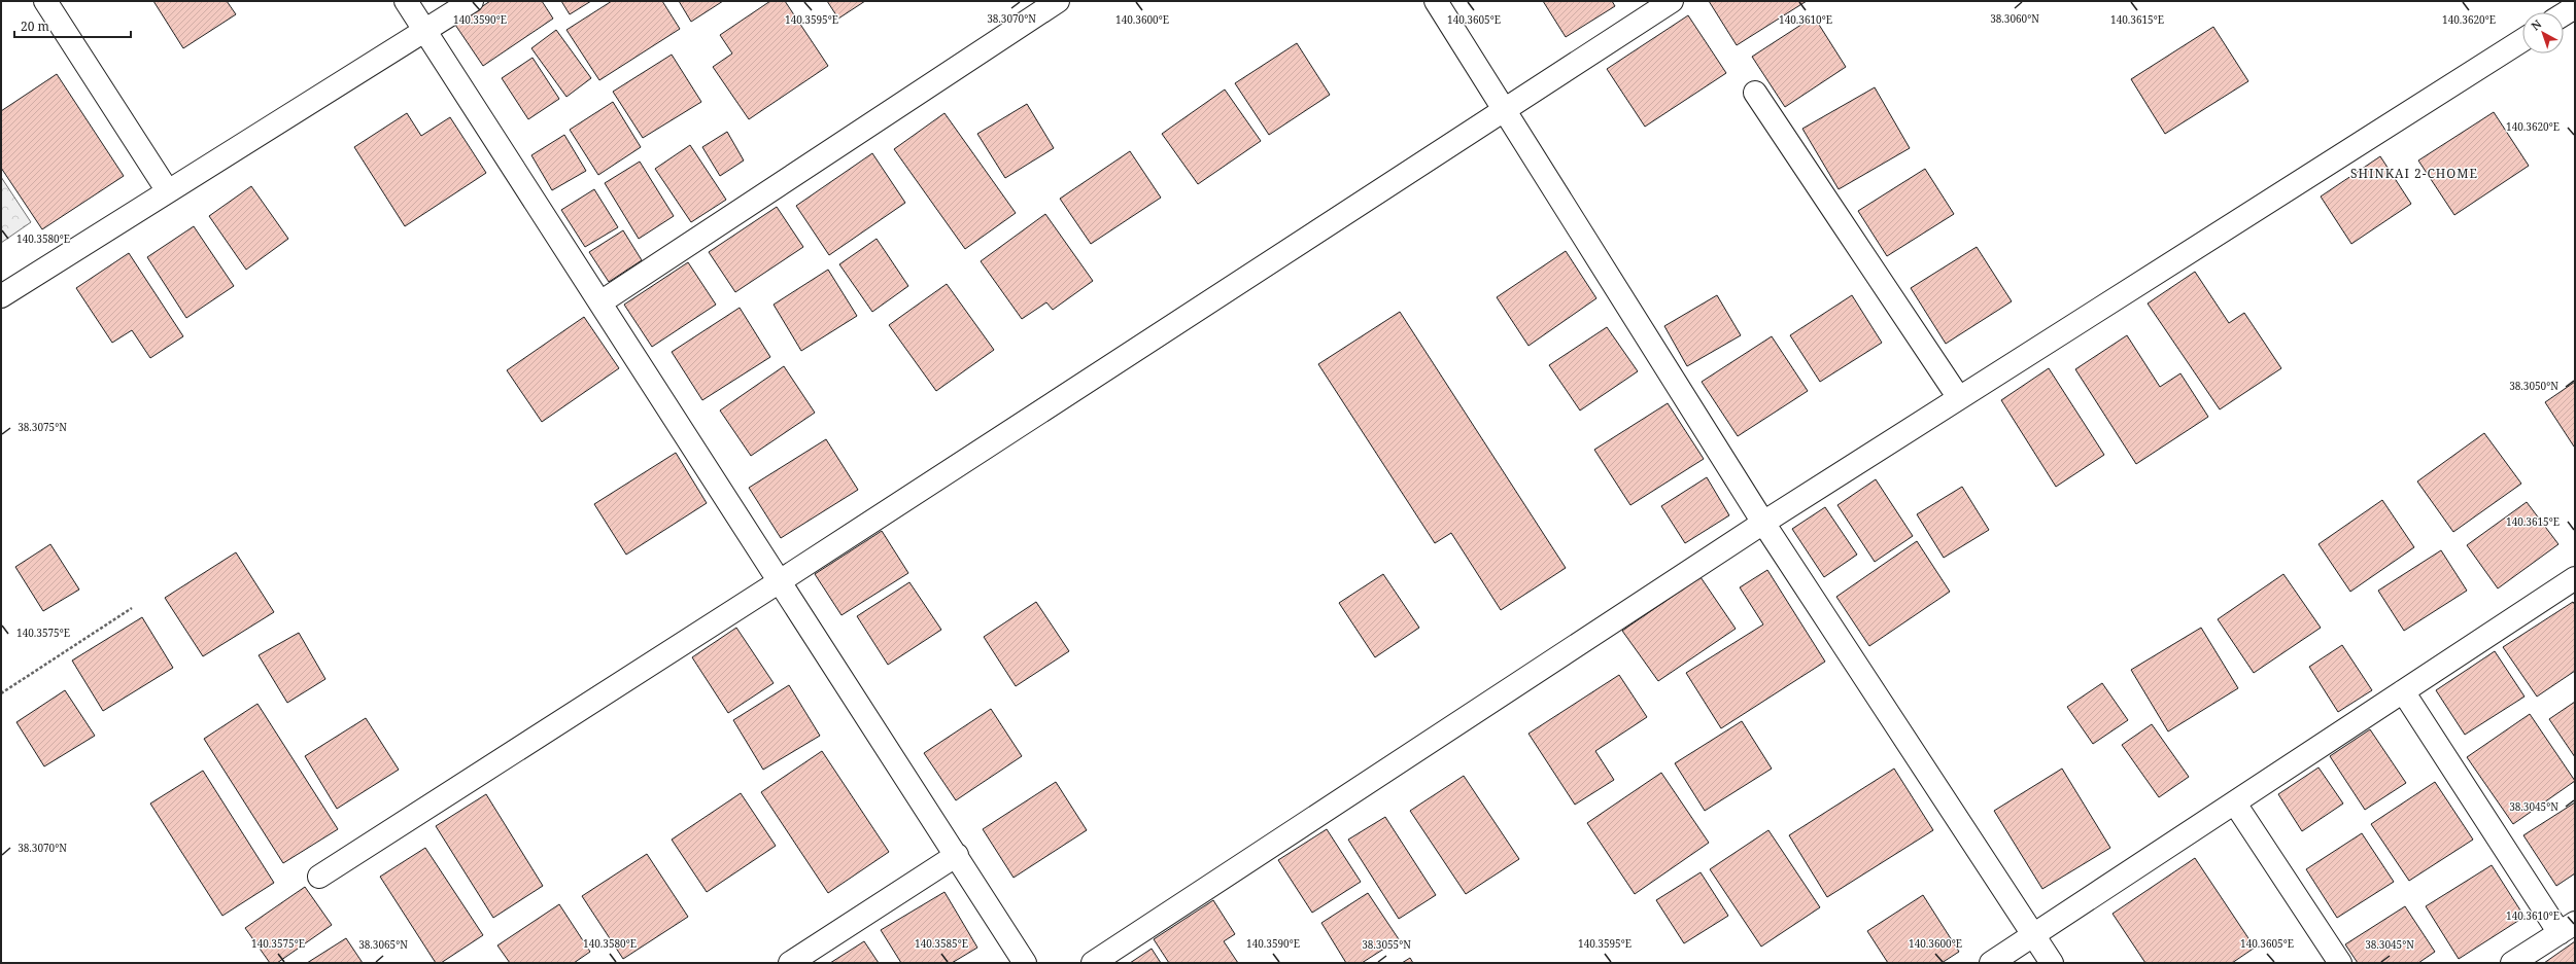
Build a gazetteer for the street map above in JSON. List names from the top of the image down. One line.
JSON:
{"districts":["SHINKAI 2-CHOME"],"scale_bar":"20 m","north":"top left","coordinates":["38.3070°N","38.3060°N","140.3590°E","140.3595°E","140.3600°E","140.3605°E","140.3610°E","140.3615°E","140.3620°E","140.3580°E","38.3050°N","38.3075°N","140.3575°E","38.3045°N","140.3585°E","38.3065°N","38.3055°N"]}
